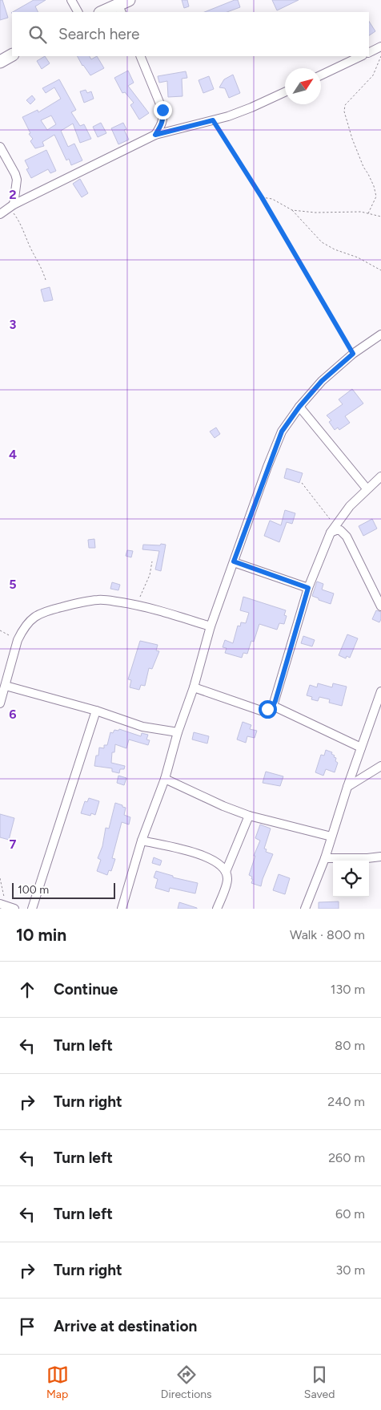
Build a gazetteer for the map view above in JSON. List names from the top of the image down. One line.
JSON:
{"scale_bar":"100 m","north":"top right","page":{"search":"Search here","scale":"100 m","heading":["10 min","Walk · 800 m"],"list":[["Continue","130 m"],["Turn left","80 m"],["Turn right","240 m"],["Turn left","260 m"],["Turn left","60 m"],["Turn right","30 m"],"Arrive at destination"],"nav":["Map","Directions","Saved"]},"grid":{"rows":["2","3","4","5","6","7"]}}
